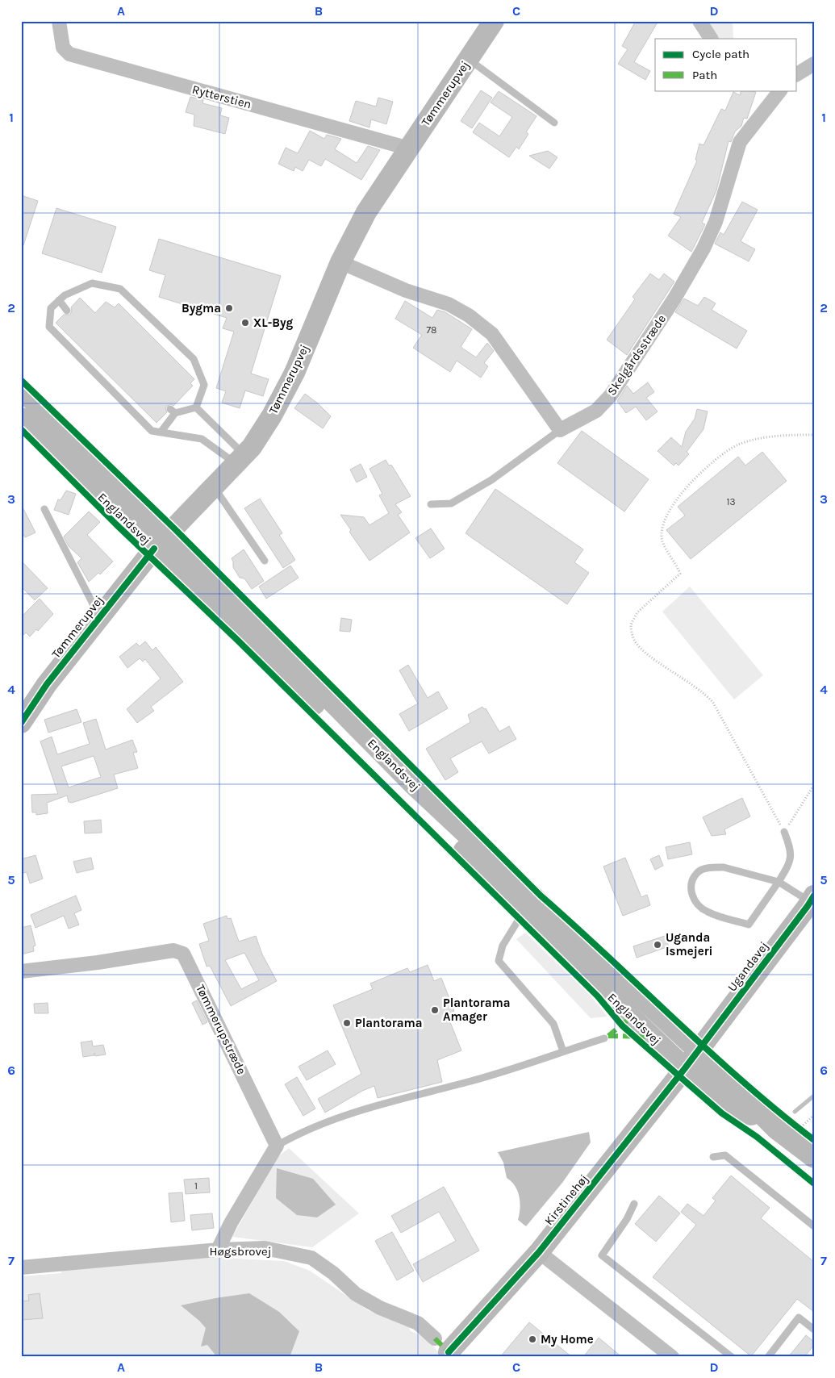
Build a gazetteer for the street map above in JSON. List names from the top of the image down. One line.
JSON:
{"streets":{"main road":["Tømmerupvej","Englandsvej","Ugandavej","Kirstinehøj"],"street":["Rytterstien","Skelgårdsstræde","Tømmerupstræde","Høgsbrovej"]},"crossings":[["Tømmerupvej","Rytterstien"],["Tømmerupvej","Englandsvej"],["Englandsvej","Ugandavej"],["Englandsvej","Kirstinehøj"],["Ugandavej","Kirstinehøj"],["Kirstinehøj","Høgsbrovej"]],"places":["Bygma","XL-Byg","Uganda Ismejeri","Plantorama Amager","Plantorama","My Home"],"house_numbers":["78","13","1"],"legend":["Cycle path","Path"],"grid":{"columns":["A","B","C","D"],"rows":["1","2","3","4","5","6","7"]}}
